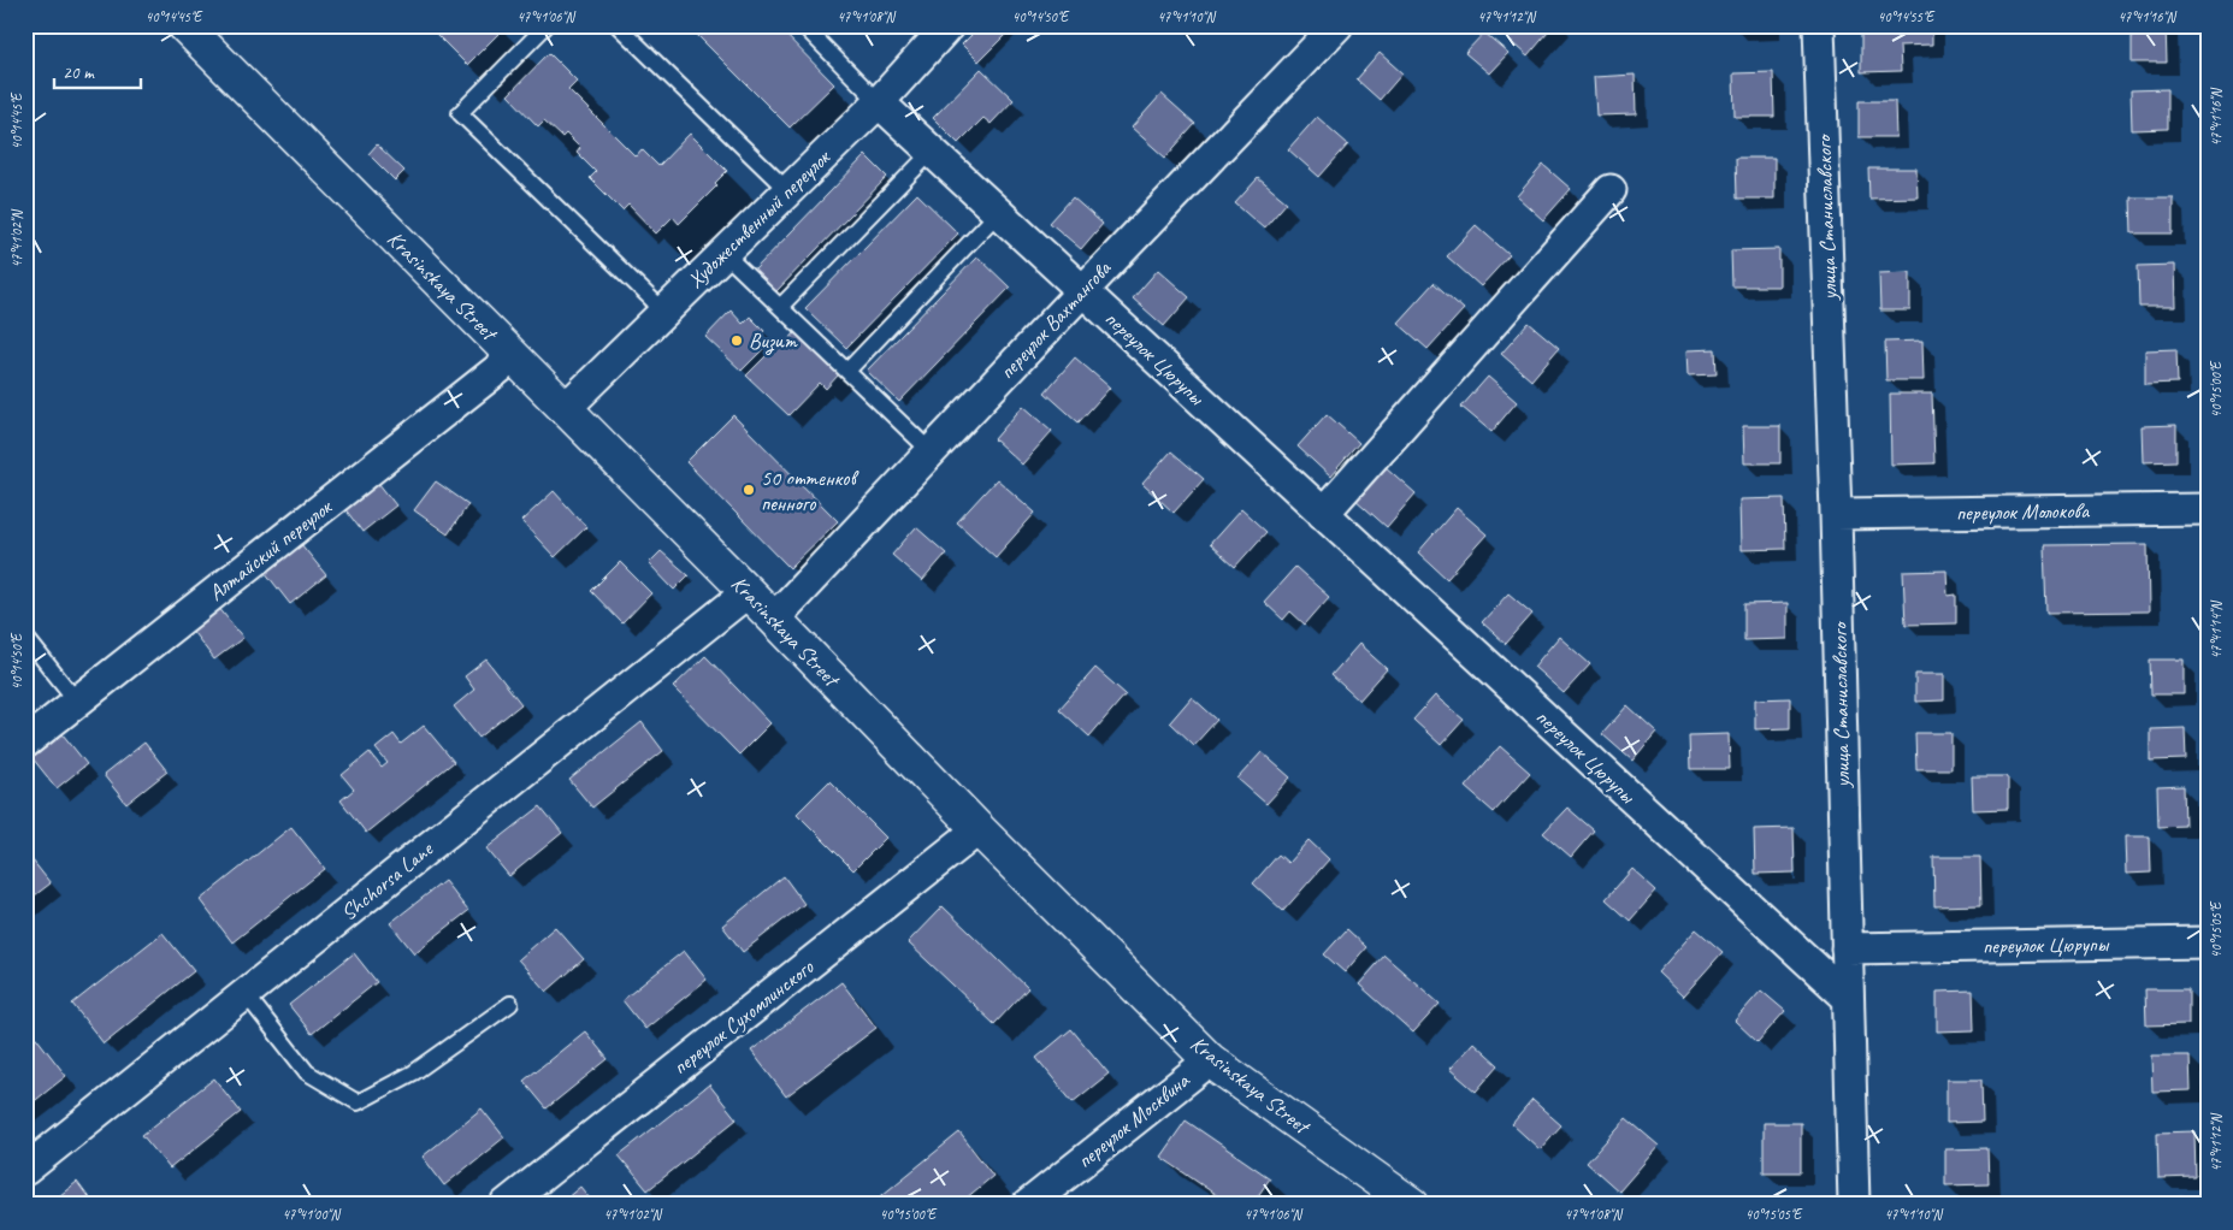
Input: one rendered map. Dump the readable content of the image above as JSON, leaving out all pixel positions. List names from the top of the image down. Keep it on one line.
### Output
{"streets":{"main road":["Krasinskaya Street"],"street":["улица Станиславского","Художественный переулок","переулок Вахтангова","переулок Цюрупы","переулок Молокова","Алтайский переулок","Shchorsa Lane","переулок Сухомлинского","переулок Москвина"]},"crossings":[["улица Станиславского","переулок Цюрупы"],["улица Станиславского","переулок Молокова"],["Художественный переулок","Krasinskaya Street"],["Художественный переулок","переулок Цюрупы"],["Krasinskaya Street","переулок Вахтангова"],["Krasinskaya Street","Алтайский переулок"],["Krasinskaya Street","Shchorsa Lane"],["Krasinskaya Street","переулок Сухомлинского"],["Krasinskaya Street","переулок Москвина"],["переулок Вахтангова","переулок Цюрупы"]],"places":["Визит","50 оттенков пенного"],"scale_bar":"20 m","coordinates":["40°14'45\"E","47°41'06\"N","47°41'08\"N","40°14'50\"E","47°41'10\"N","47°41'12\"N","40°14'55\"E","47°41'16\"N","47°41'02\"N","40°15'00\"E","47°41'14\"N","40°15'05\"E","47°41'00\"N"]}
